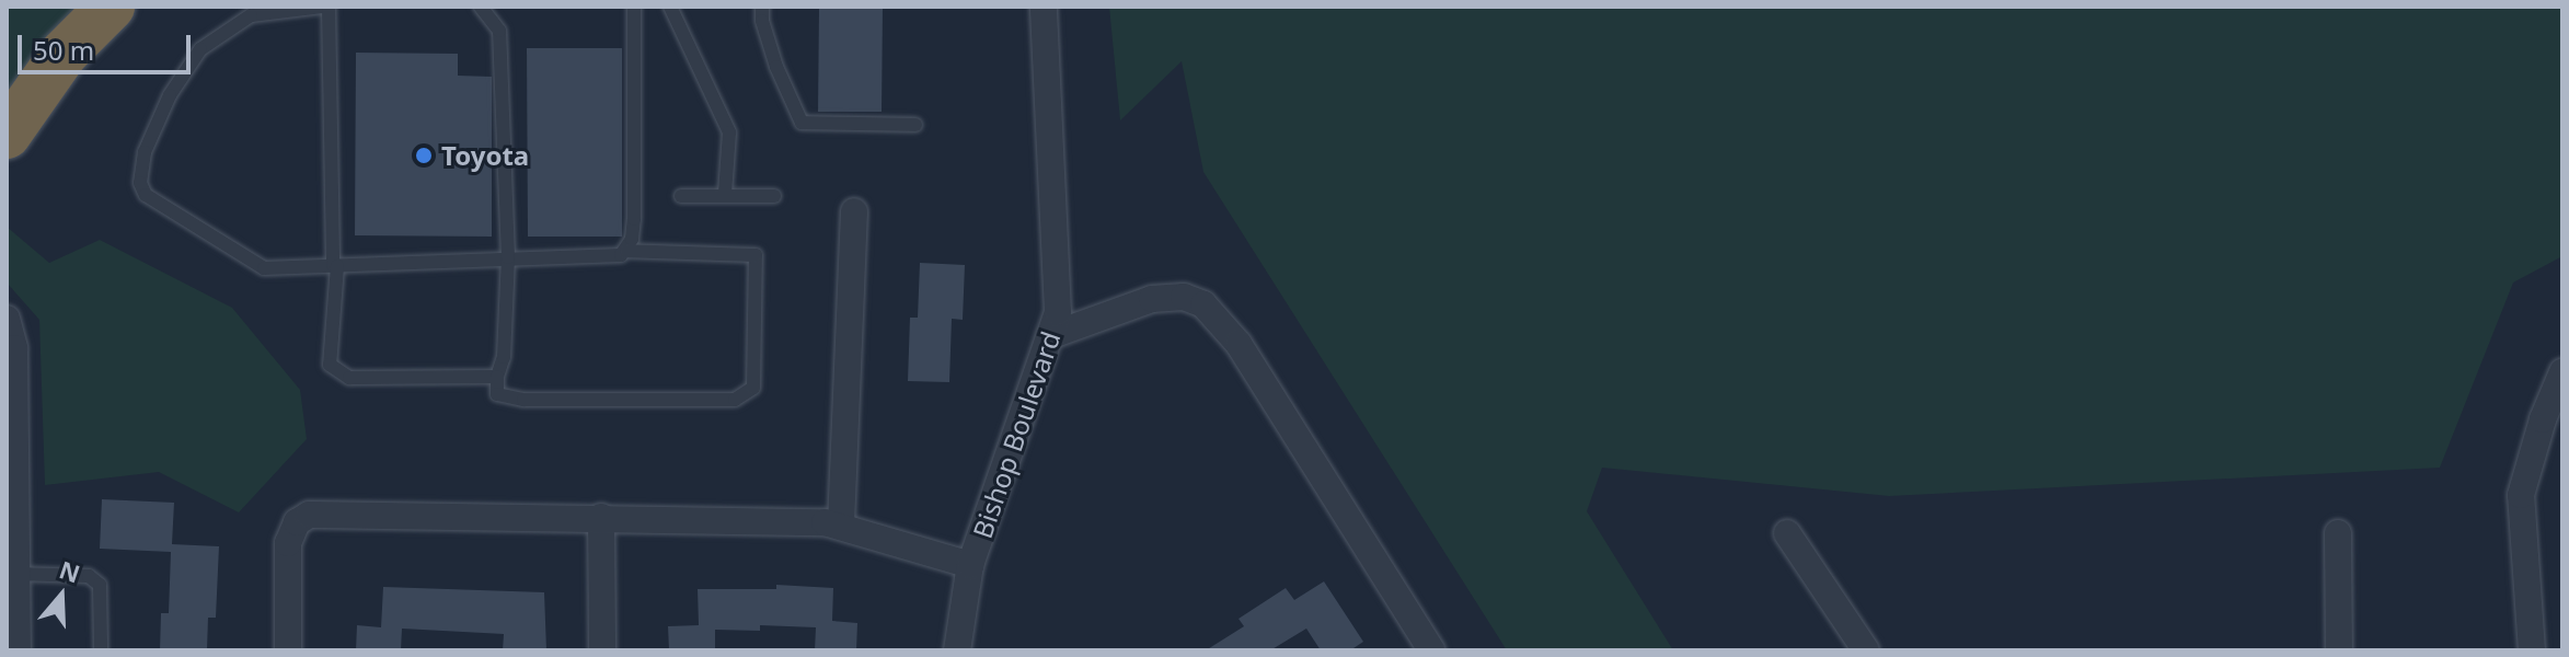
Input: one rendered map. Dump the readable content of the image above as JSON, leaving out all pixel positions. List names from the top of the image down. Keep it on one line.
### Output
{"streets":{"street":["Bishop Boulevard"]},"places":["Toyota"],"scale_bar":"50 m","north":"top"}
